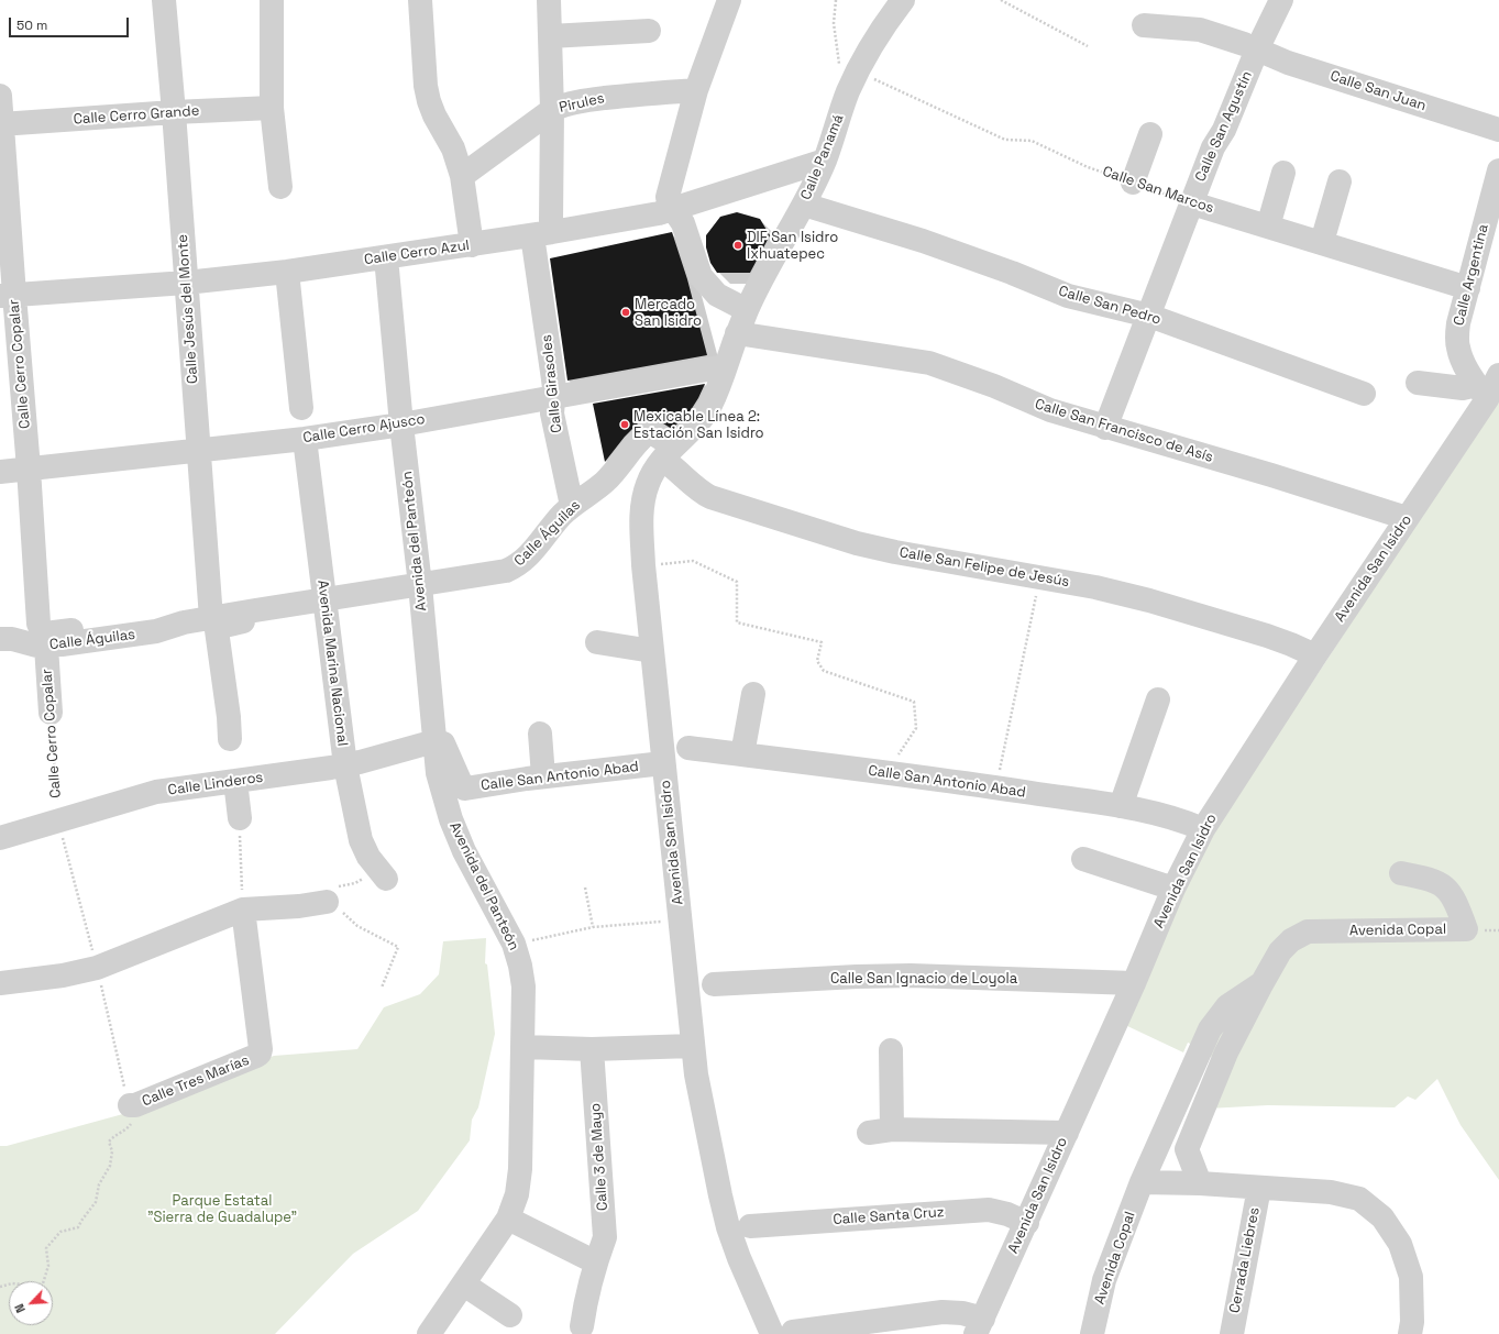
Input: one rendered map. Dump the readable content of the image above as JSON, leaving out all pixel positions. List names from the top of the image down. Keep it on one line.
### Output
{"streets":{"street":["Calle San Juan","Pirules","Calle Cerro Grande","Calle San Agustín","Calle Panamá","Calle San Marcos","Calle Cerro Azul","Calle Argentina","Calle San Pedro","Calle Jesús del Monte","Calle Cerro Copalar","Calle Girasoles","Calle Cerro Ajusco","Calle San Francisco de Asís","Calle Águilas","Avenida del Panteón","Calle San Felipe de Jesús","Avenida San Isidro","Avenida Marina Nacional","Calle San Antonio Abad","Calle Linderos","Avenida Copal","Calle San Ignacio de Loyola","Calle Tres Marías","Calle 3 de Mayo","Calle Santa Cruz","Cerrada Liebres"]},"crossings":[["Calle San Juan","Calle San Agustín"],["Pirules","Calle Girasoles"],["Calle Cerro Grande","Calle Jesús del Monte"],["Calle Cerro Grande","Calle Cerro Copalar"],["Calle San Agustín","Calle San Marcos"],["Calle San Agustín","Calle San Pedro"],["Calle San Agustín","Calle San Francisco de Asís"],["Calle Panamá","Calle San Marcos"],["Calle Panamá","Calle Cerro Azul"],["Calle Panamá","Calle San Pedro"],["Calle Panamá","Calle Cerro Ajusco"],["Calle Panamá","Calle San Francisco de Asís"],["Calle Panamá","Avenida San Isidro"],["Calle San Marcos","Calle Argentina"],["Calle Cerro Azul","Calle Jesús del Monte"],["Calle Cerro Azul","Calle Cerro Copalar"],["Calle Cerro Azul","Calle Girasoles"],["Calle Cerro Azul","Avenida del Panteón"],["Calle Argentina","Avenida San Isidro"],["Calle Jesús del Monte","Calle Cerro Ajusco"],["Calle Jesús del Monte","Calle Águilas"],["Calle Cerro Copalar","Calle Cerro Ajusco"],["Calle Cerro Copalar","Calle Águilas"],["Calle Cerro Copalar","Calle Linderos"],["Calle Girasoles","Calle Cerro Ajusco"],["Calle Girasoles","Calle Águilas"],["Calle Cerro Ajusco","Avenida del Panteón"],["Calle Cerro Ajusco","Avenida San Isidro"],["Calle Cerro Ajusco","Avenida Marina Nacional"],["Calle San Francisco de Asís","Avenida San Isidro"],["Calle Águilas","Avenida del Panteón"],["Calle Águilas","Calle San Felipe de Jesús"],["Calle Águilas","Avenida San Isidro"],["Calle Águilas","Avenida Marina Nacional"],["Avenida del Panteón","Calle San Antonio Abad"],["Avenida del Panteón","Calle Linderos"],["Calle San Felipe de Jesús","Avenida San Isidro"],["Avenida San Isidro","Calle San Antonio Abad"],["Avenida San Isidro","Calle San Ignacio de Loyola"],["Avenida San Isidro","Calle Santa Cruz"],["Avenida Marina Nacional","Calle Linderos"],["Calle San Antonio Abad","Calle Linderos"]],"parks":["Parque Estatal \"Sierra de Guadalupe\""],"places":["DIF San Isidro Ixhuatepec","Mercado San Isidro","Mexicable Línea 2: Estación San Isidro"],"scale_bar":"50 m","north":"bottom left"}
